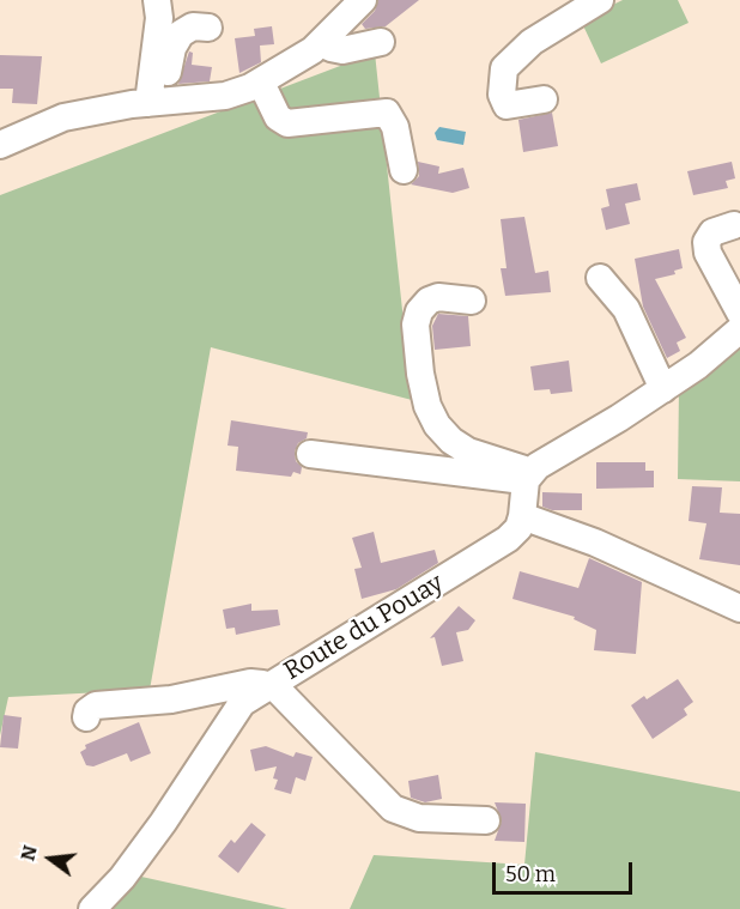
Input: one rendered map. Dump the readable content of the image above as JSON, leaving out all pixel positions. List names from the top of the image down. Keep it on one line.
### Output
{"streets":{"street":["Route du Pouay"]},"scale_bar":"50 m","north":"left"}
